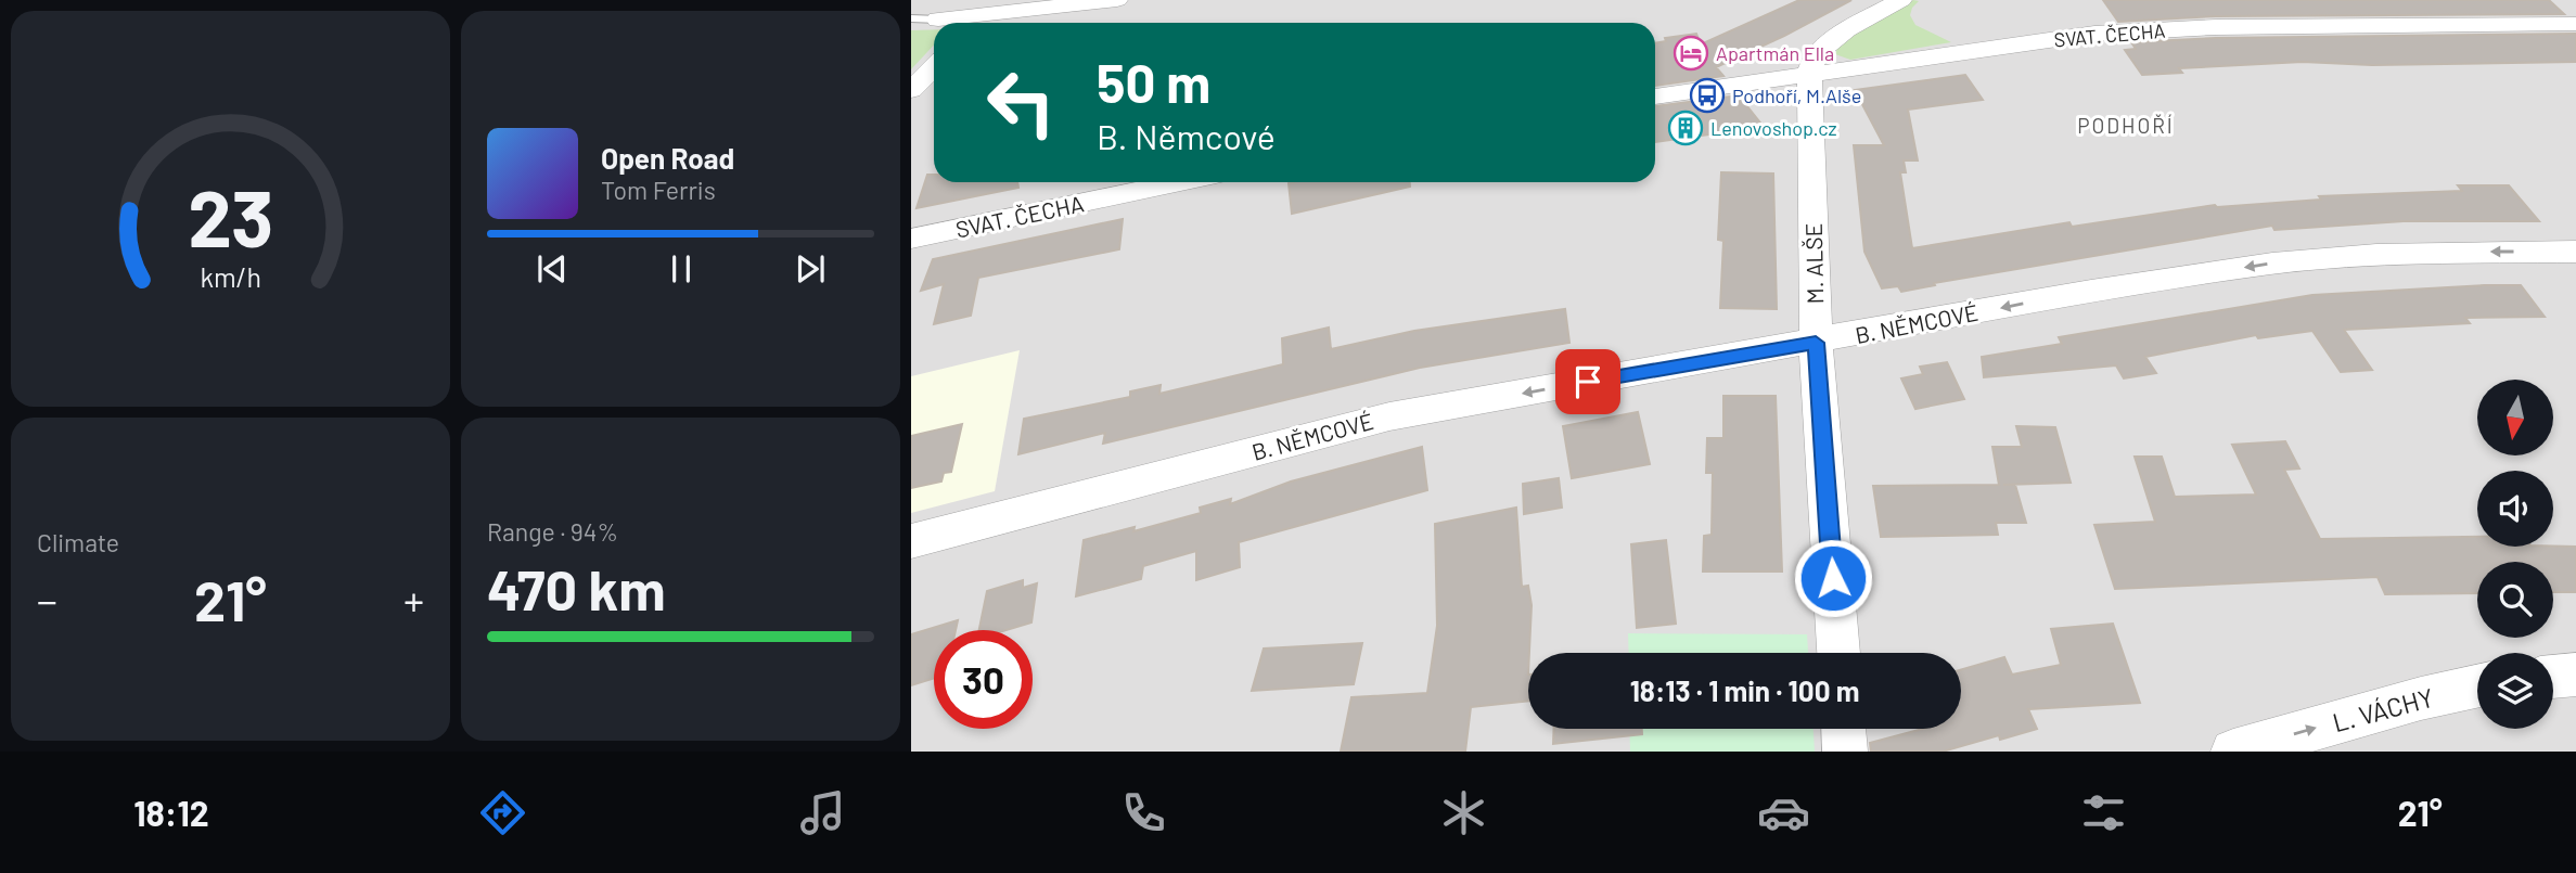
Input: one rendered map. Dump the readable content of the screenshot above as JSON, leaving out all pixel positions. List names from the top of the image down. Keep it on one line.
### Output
{"streets":{"street":["SVAT. ČECHA","M. ALŠE","B. NĚMCOVÉ","L. VÁCHY"]},"crossings":[["SVAT. ČECHA","M. ALŠE"],["M. ALŠE","B. NĚMCOVÉ"]],"one_way":["B. NĚMCOVÉ","L. VÁCHY"],"districts":["PODHOŘÍ"],"places":{"hotel":["Apartmán Ella"],"bus stop":["Podhoří, M.Alše"],"building":["Lenovoshop.cz"]},"north":"bottom","page":{"turn":["50 m","B. Němcové"],"song":["Open Road","Tom Ferris"],"tile":["Climate",["Range · 94%","470 km"]],"heat":["−","21°","+"],"limit":"30","trip":"18:13 · 1 min · 100 m","tabs":["18:12","21°"],"gauge":["23","km/h"]}}
